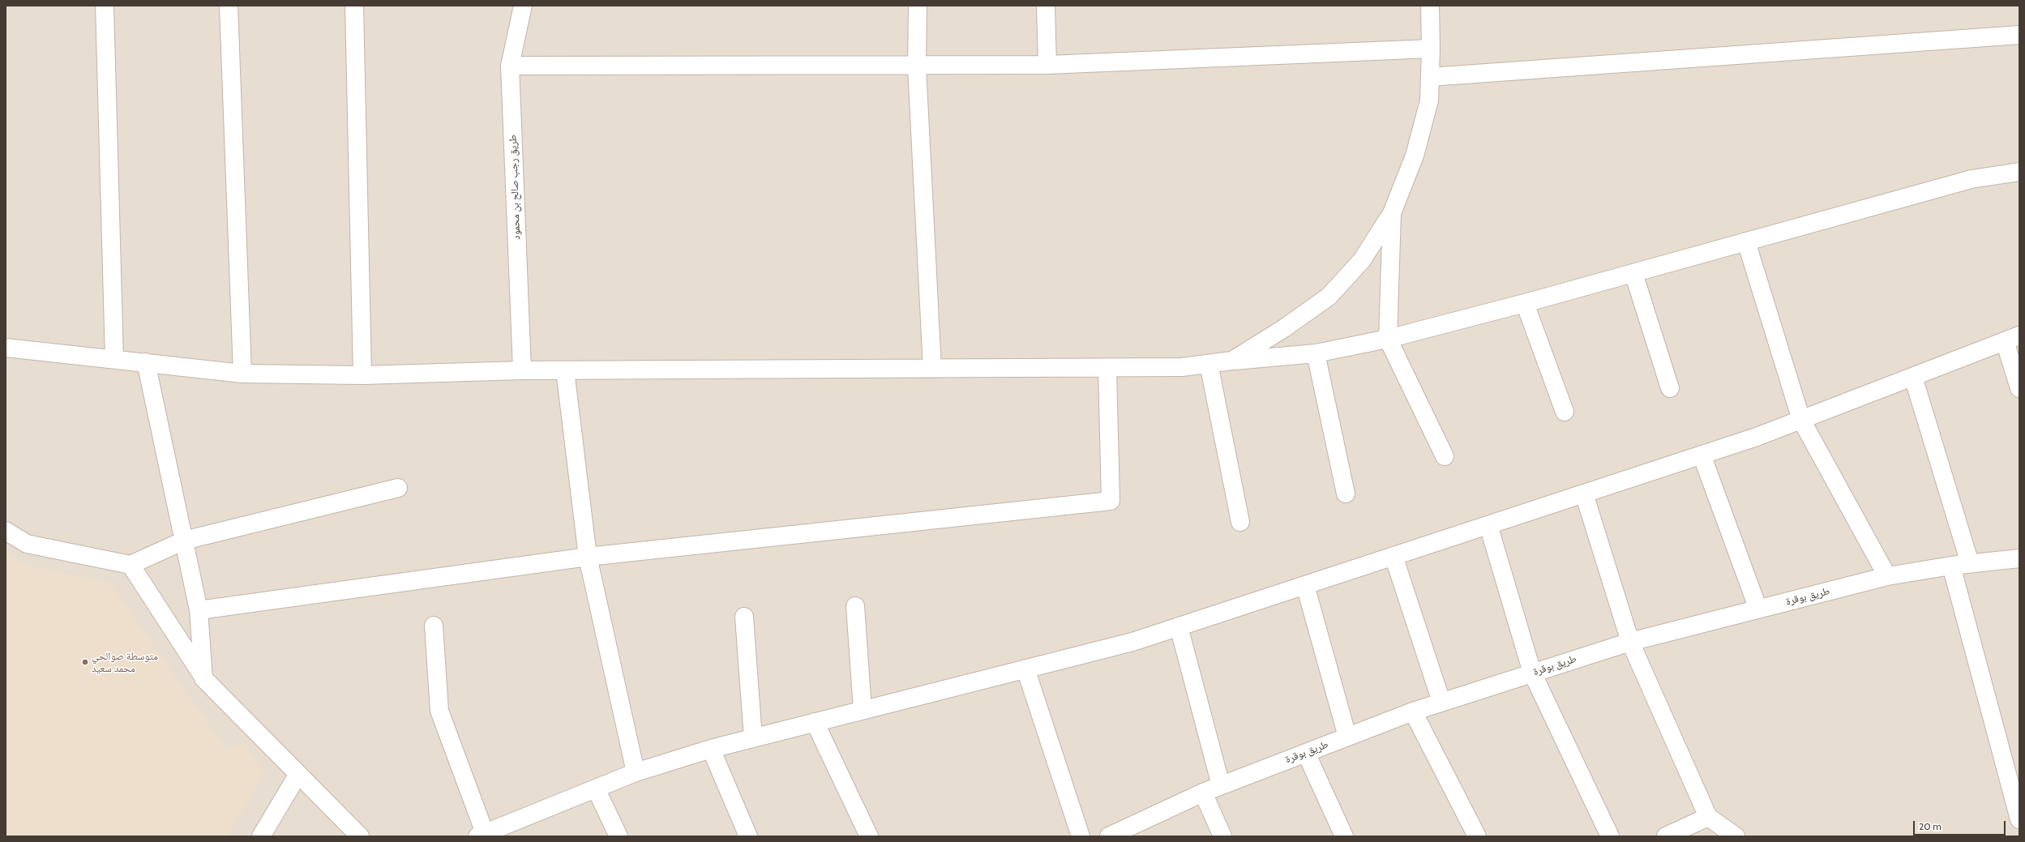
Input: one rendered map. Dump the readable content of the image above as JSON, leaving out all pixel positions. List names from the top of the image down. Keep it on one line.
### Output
{"streets":{"street":["طريق رجب صالح بن محمود","طريق بوقرة"]},"places":["متوسطة صوالحي محمد سعيد"],"scale_bar":"20 m"}
